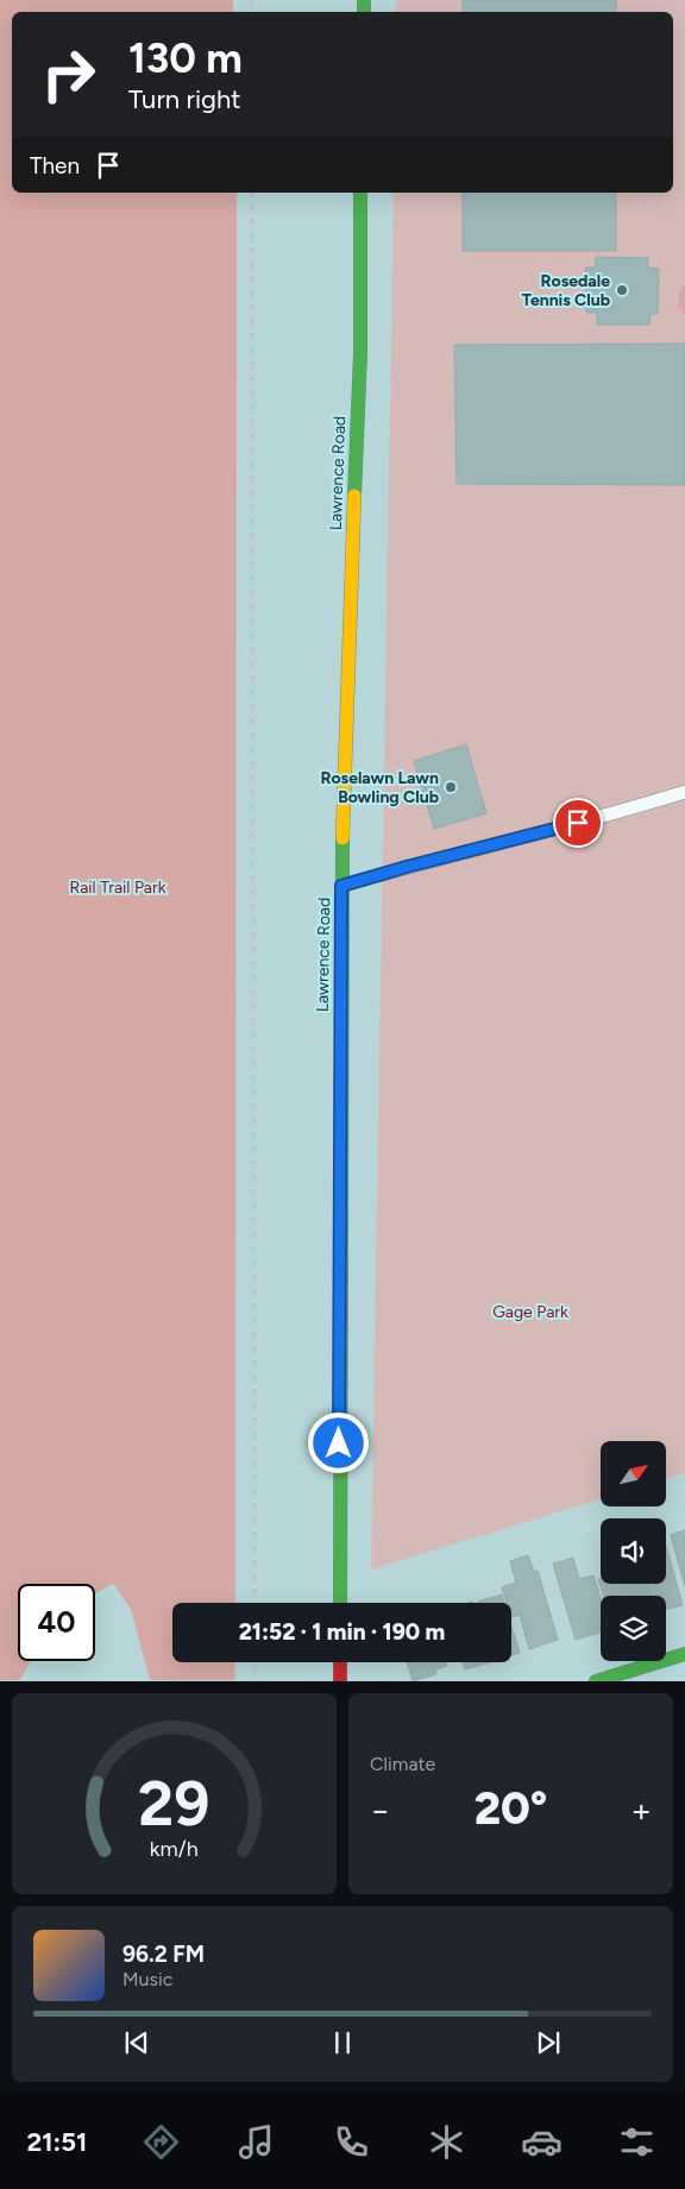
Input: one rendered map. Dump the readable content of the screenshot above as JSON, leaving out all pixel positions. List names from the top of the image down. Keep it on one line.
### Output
{"streets":{"street":["Lawrence Road"]},"parks":["Rail Trail Park","Gage Park"],"places":["Rosedale Tennis Club","Roselawn Lawn Bowling Club"],"north":"top right","page":{"turn":["130 m","Turn right"],"then":"Then","limit":"40","trip":"21:52 · 1 min · 190 m","tile":"Climate","heat":["−","20°","+"],"song":["96.2 FM","Music"],"tabs":"21:51","gauge":["29","km/h"]}}
